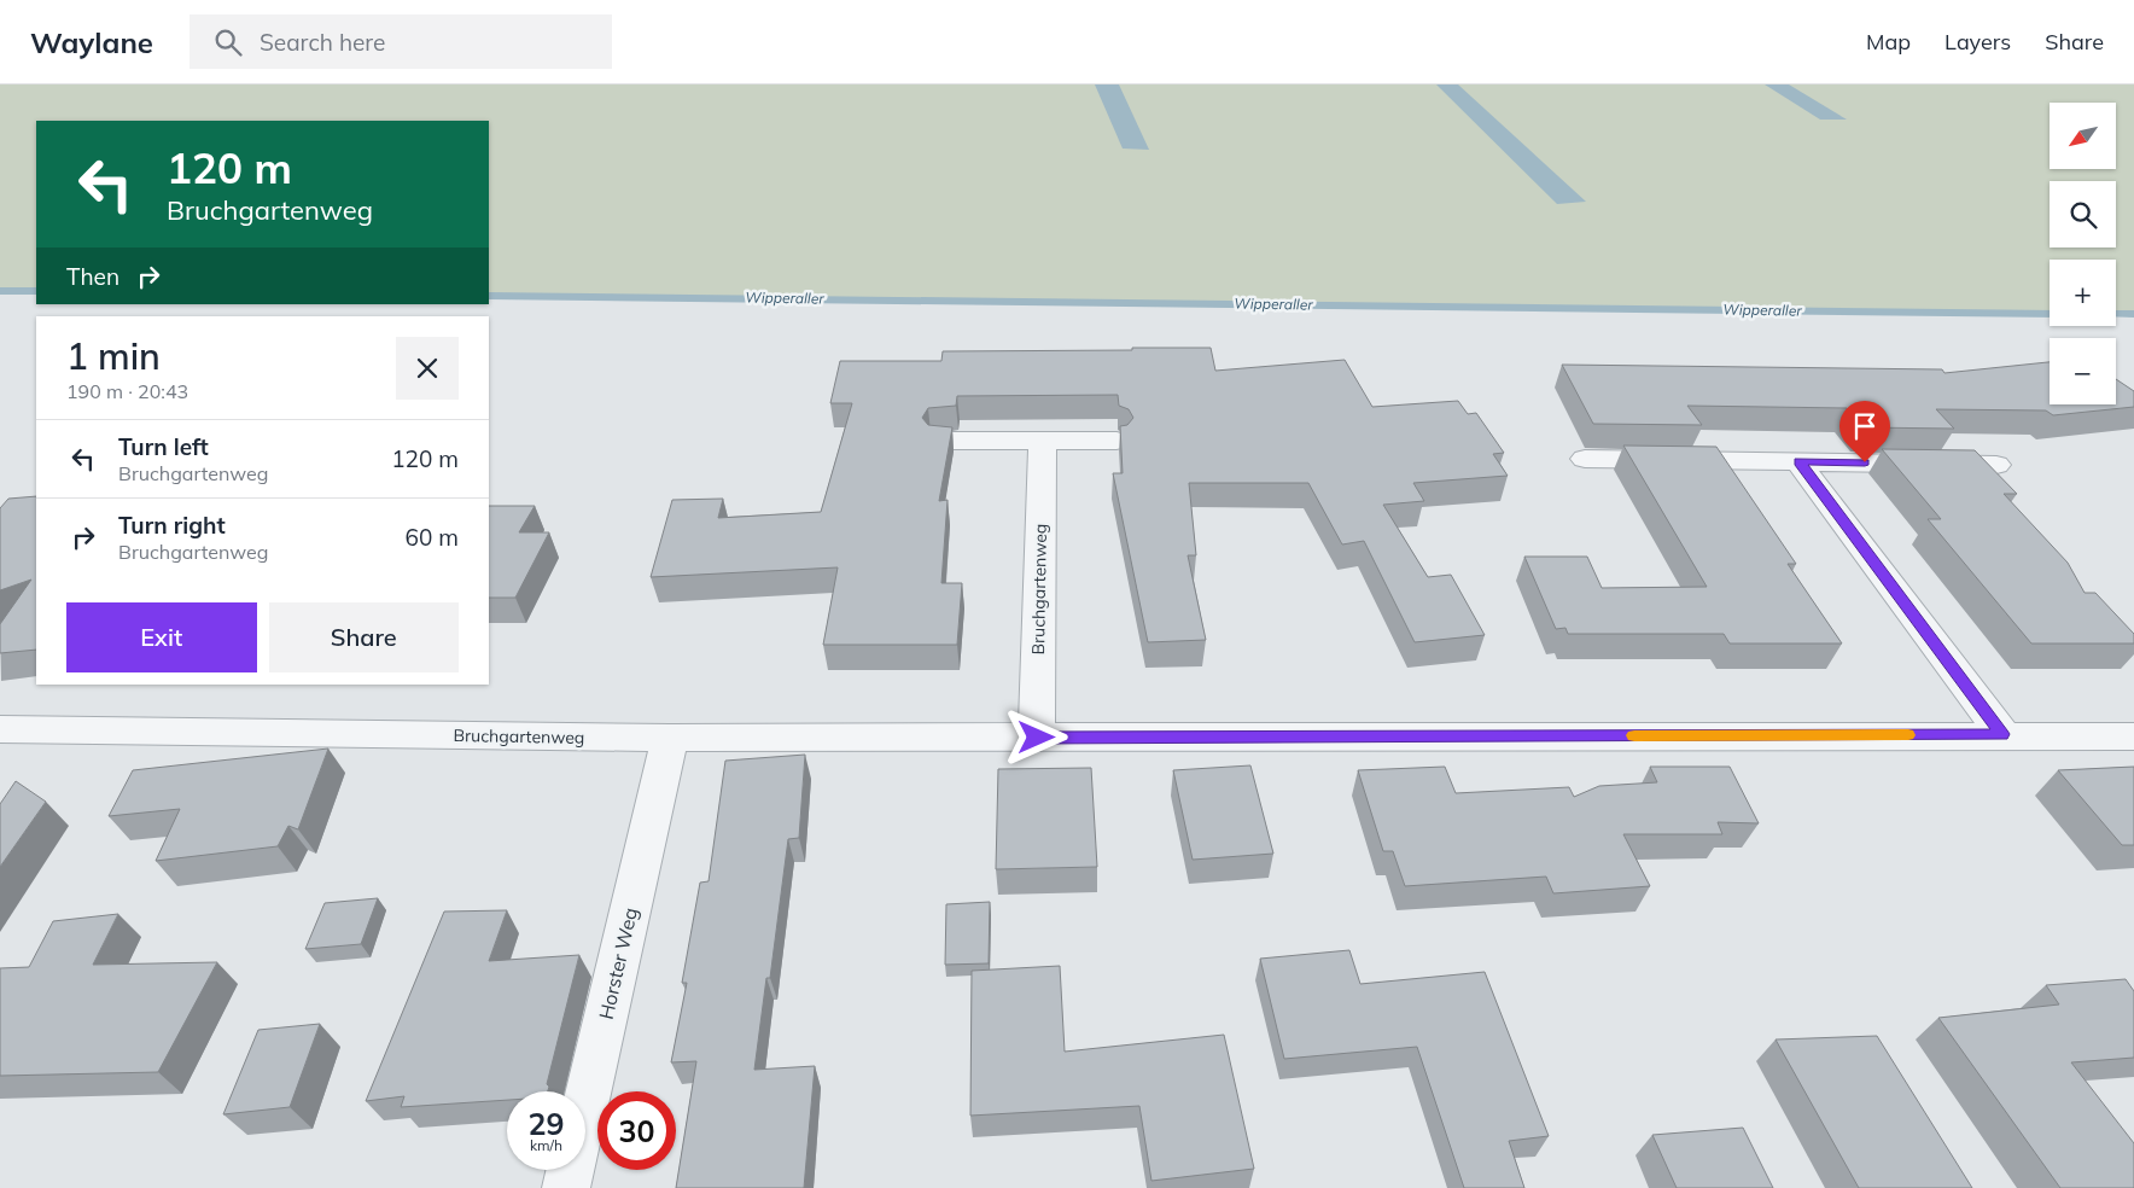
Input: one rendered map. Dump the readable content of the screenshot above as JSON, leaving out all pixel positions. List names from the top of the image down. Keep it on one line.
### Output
{"streets":{"street":["Bruchgartenweg","Horster Weg"]},"crossings":[["Bruchgartenweg","Horster Weg"]],"water":["Wipperaller"],"north":"bottom left","page":{"header":"Waylane","search":"Search here","nav":["Map","Layers","Share"],"map_buttons":["+","−"],"turn":["120 m","Bruchgartenweg"],"then":"Then","heading":["1 min","190 m · 20:43"],"list":[{"name":"Turn left","note":"Bruchgartenweg","value":"120 m"},{"name":"Turn right","note":"Bruchgartenweg","value":"60 m"}],"buttons":["Exit","Share"],"speed":"29 km/h","limit":"30"}}
